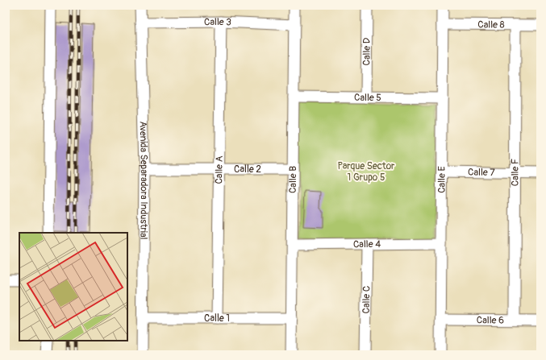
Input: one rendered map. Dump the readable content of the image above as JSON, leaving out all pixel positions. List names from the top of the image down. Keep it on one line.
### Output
{"streets":{"street":["Calle 3","Calle 8","Calle D","Calle 5","Calle 2","Calle A","Calle 7","Calle F","Avenida Separadora Industrial","Calle E","Calle B","Calle 4","Calle C","Calle 1","Calle 6"]},"crossings":[["Calle 3","Calle A"],["Calle 3","Avenida Separadora Industrial"],["Calle 3","Calle B"],["Calle 8","Calle F"],["Calle 8","Calle E"],["Calle D","Calle 5"],["Calle 5","Calle E"],["Calle 5","Calle B"],["Calle 2","Calle A"],["Calle 2","Avenida Separadora Industrial"],["Calle 2","Calle B"],["Calle A","Calle 1"],["Calle 7","Calle F"],["Calle 7","Calle E"],["Calle F","Calle 6"],["Avenida Separadora Industrial","Calle 1"],["Calle E","Calle 4"],["Calle E","Calle 6"],["Calle B","Calle 4"],["Calle B","Calle 1"],["Calle 4","Calle C"]],"parks":["Parque Sector 1 Grupo 5"]}
